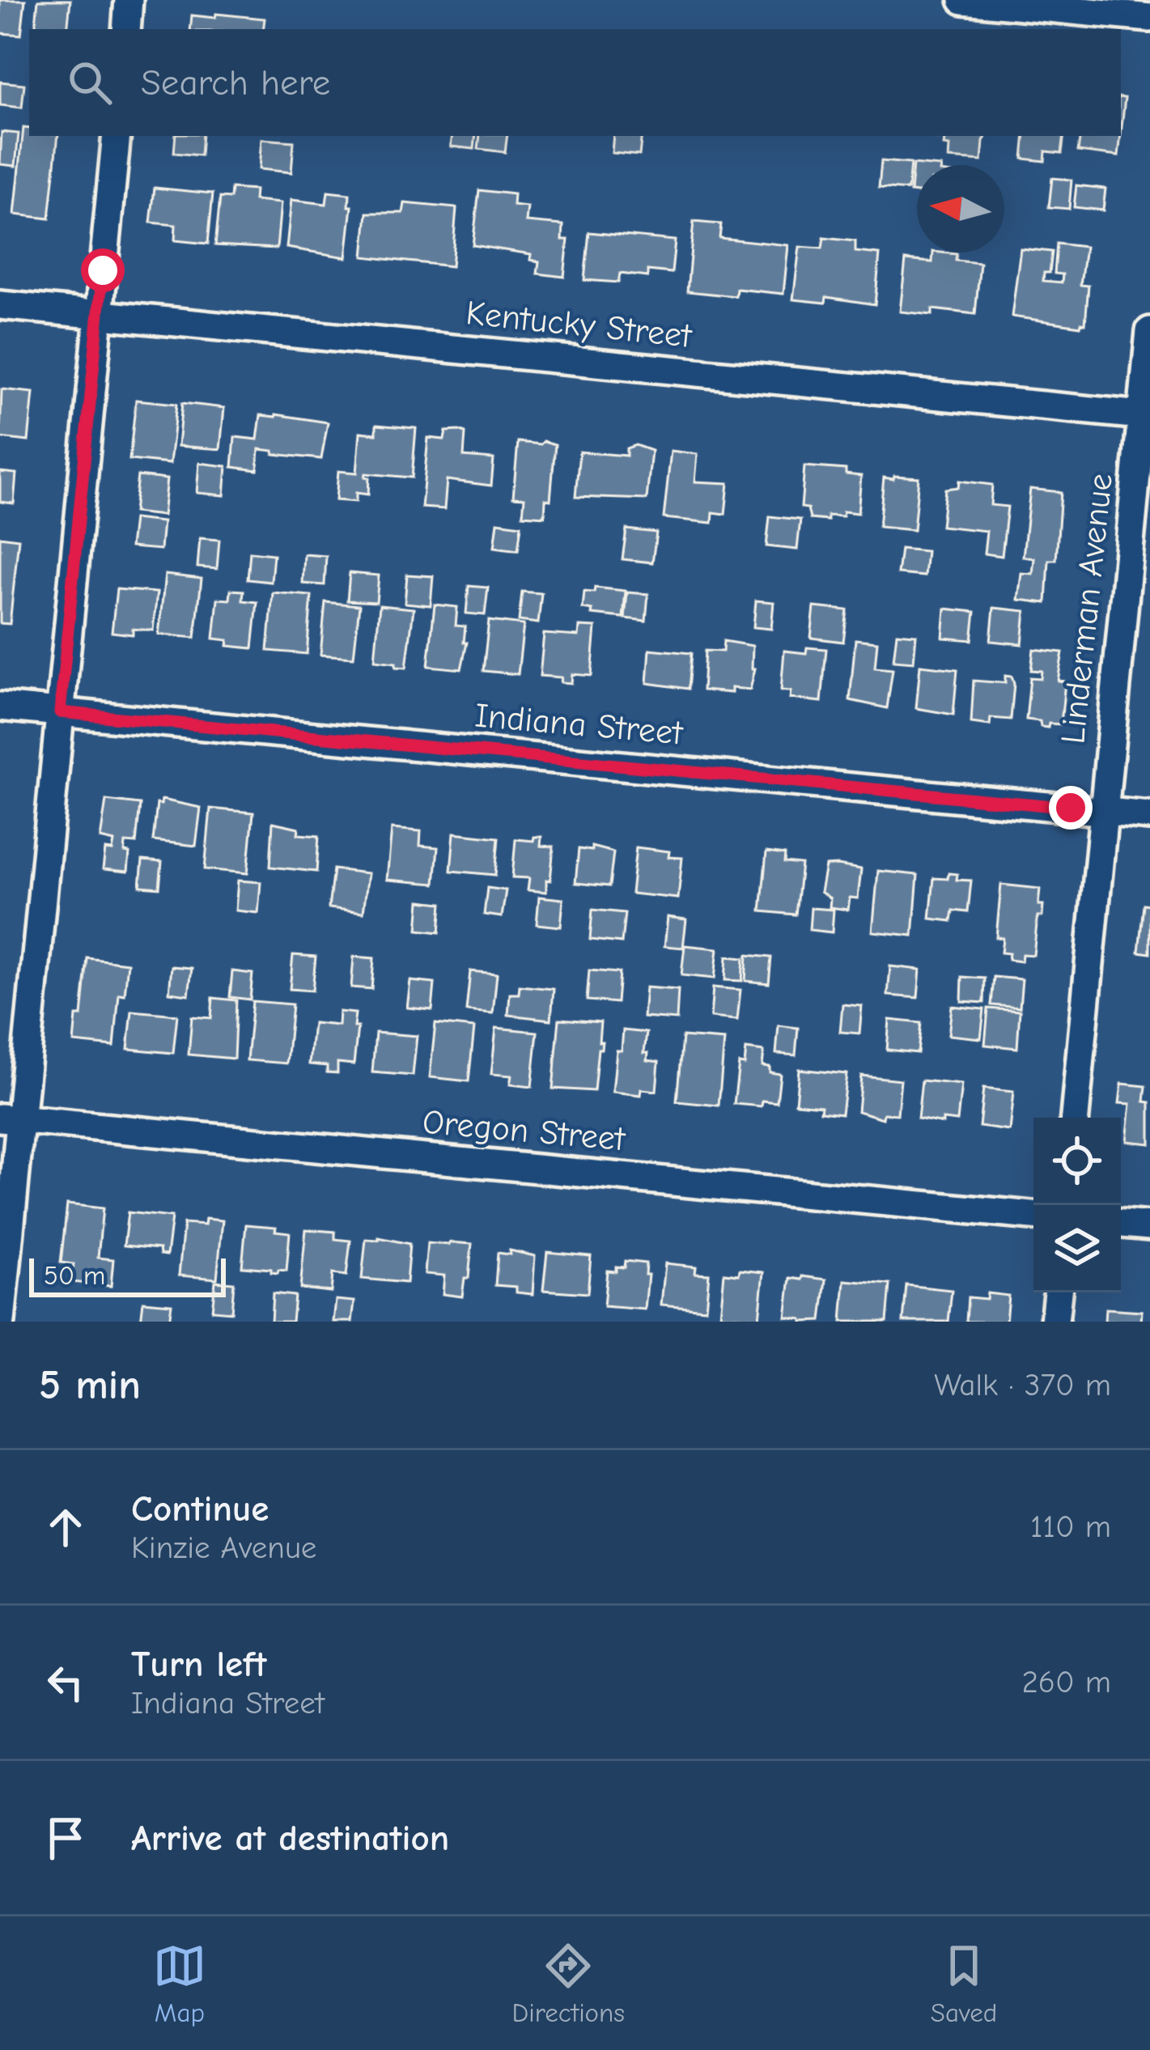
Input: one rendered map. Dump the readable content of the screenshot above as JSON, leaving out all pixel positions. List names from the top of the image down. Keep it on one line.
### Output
{"streets":{"street":["Kentucky Street","Linderman Avenue","Indiana Street","Oregon Street"]},"crossings":[["Kentucky Street","Linderman Avenue"],["Linderman Avenue","Indiana Street"]],"scale_bar":"50 m","north":"left","page":{"search":"Search here","scale":"50 m","heading":["5 min","Walk · 370 m"],"list":[["Continue","Kinzie Avenue","110 m"],["Turn left","Indiana Street","260 m"],"Arrive at destination"],"nav":["Map","Directions","Saved"]}}
